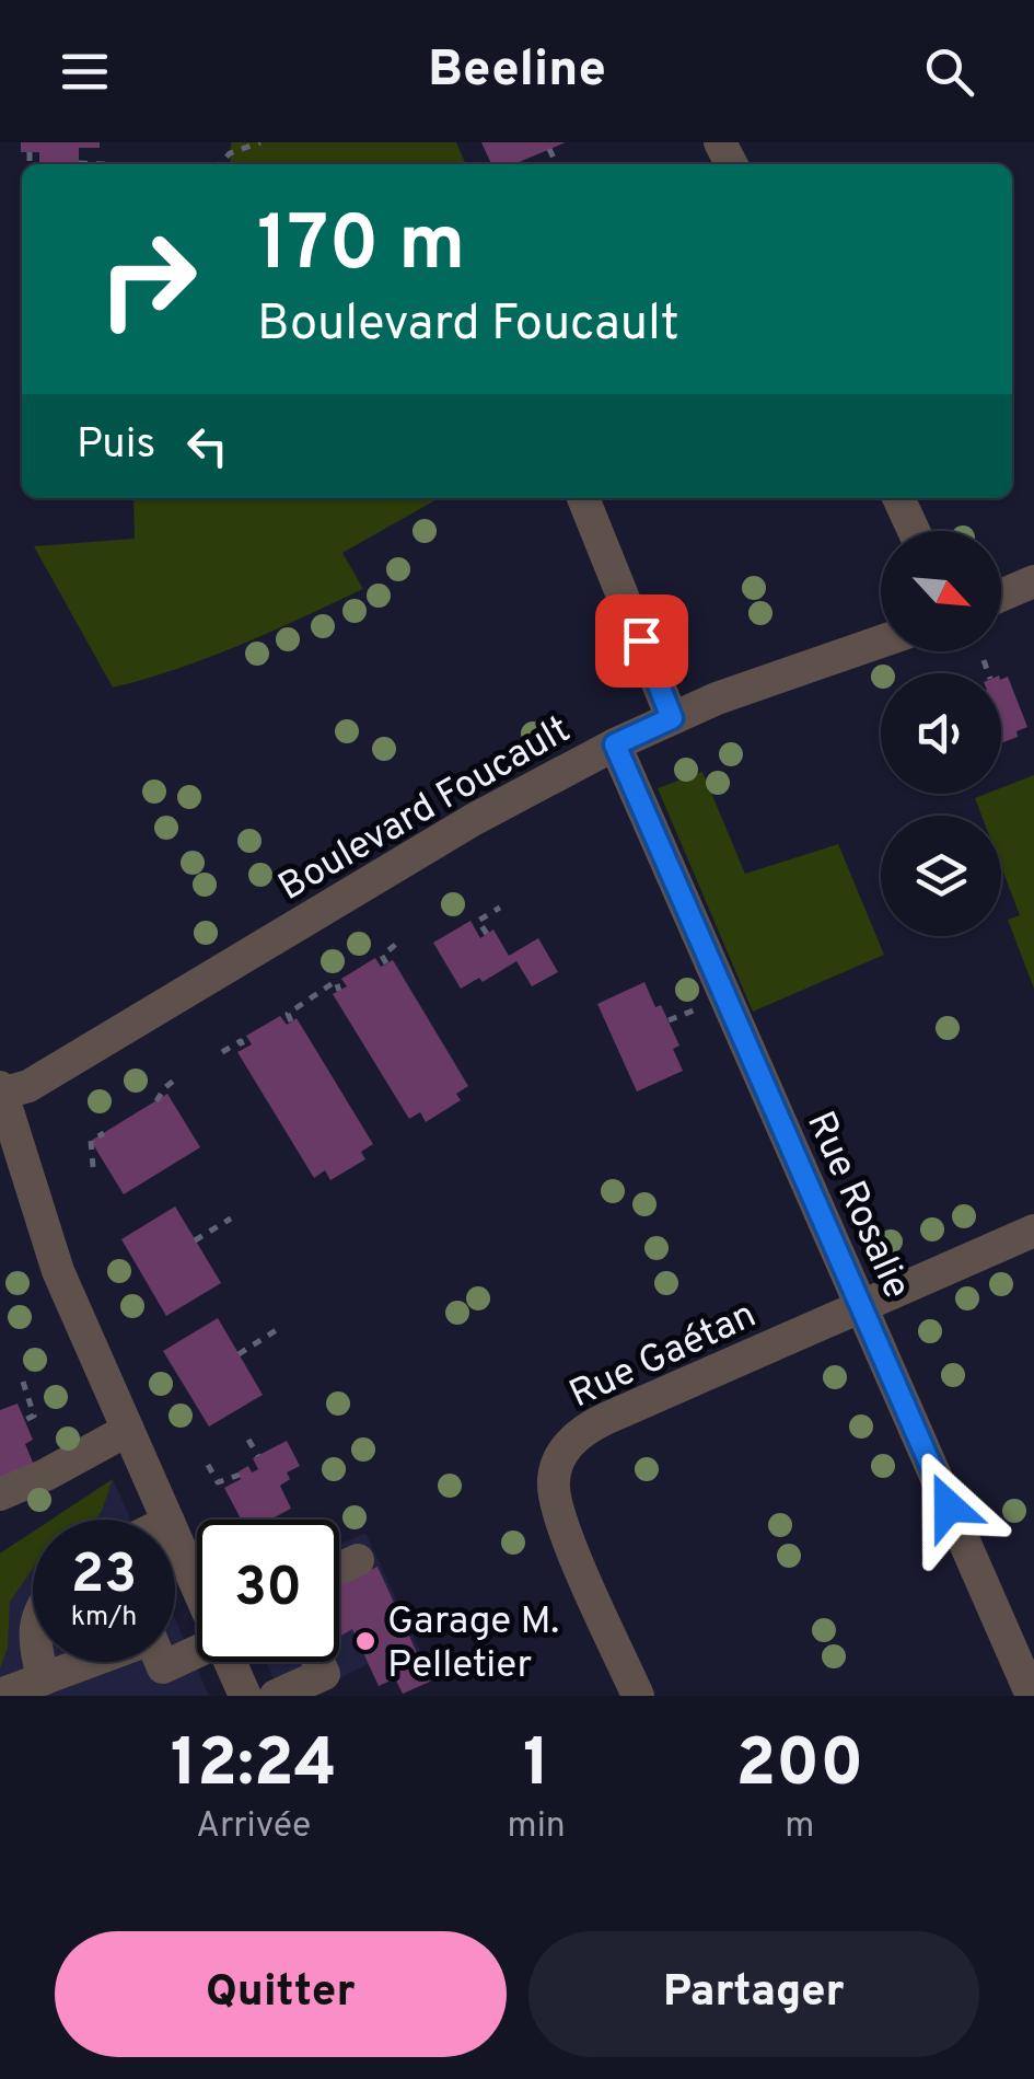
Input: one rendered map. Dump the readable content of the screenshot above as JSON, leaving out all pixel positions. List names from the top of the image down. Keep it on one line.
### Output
{"streets":{"street":["Boulevard Foucault","Rue Rosalie","Rue Gaétan"]},"crossings":[["Boulevard Foucault","Rue Rosalie"],["Rue Rosalie","Rue Gaétan"]],"places":["Garage M. Pelletier"],"north":"bottom right","page":{"header":"Beeline","turn":["170 m","Boulevard Foucault"],"then":"Puis","speed":"23 km/h","limit":"30","eta":["12:24","Arrivée","1","min","200","m"],"buttons":["Quitter","Partager"]}}
